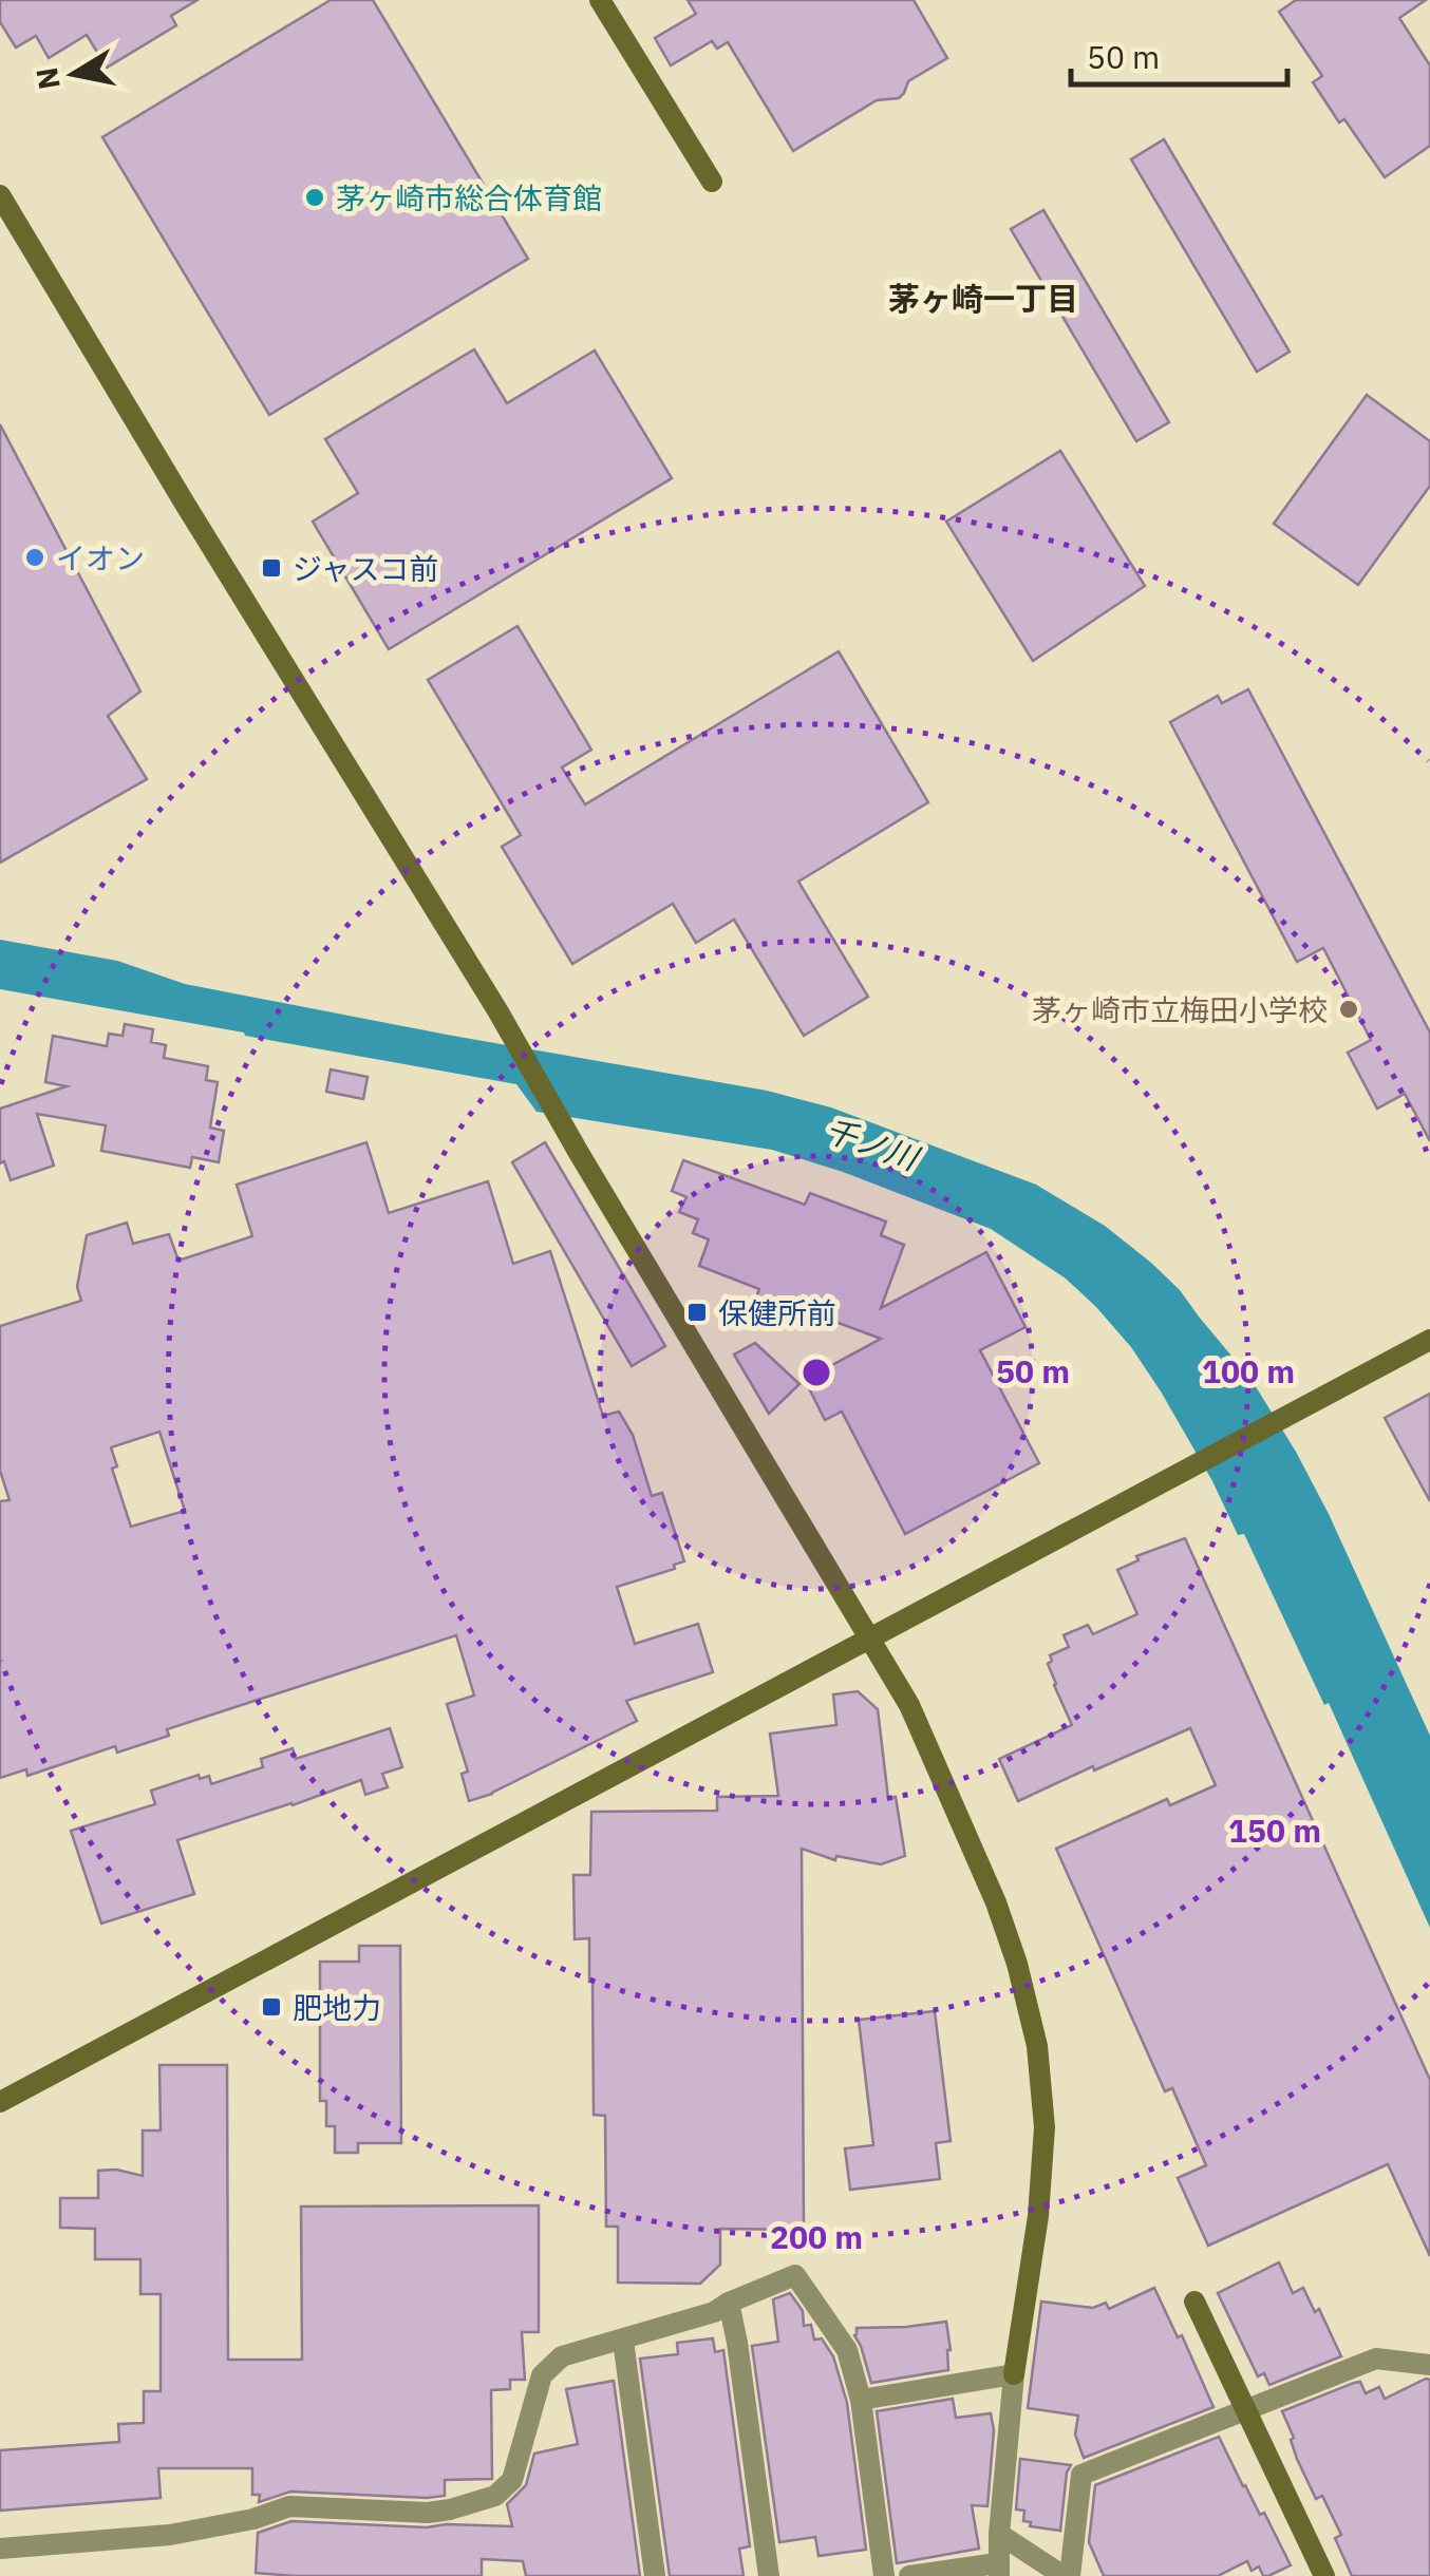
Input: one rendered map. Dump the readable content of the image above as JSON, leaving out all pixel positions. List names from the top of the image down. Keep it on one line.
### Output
{"districts":["茅ヶ崎一丁目"],"water":["千ノ川"],"places":{"other":["茅ヶ崎市総合体育館","イオン","茅ヶ崎市立梅田小学校"],"transit":["ジャスコ前","保健所前","肥地力"]},"scale_bar":"50 m","north":"left","rings":["50 m","100 m","150 m","200 m"]}
